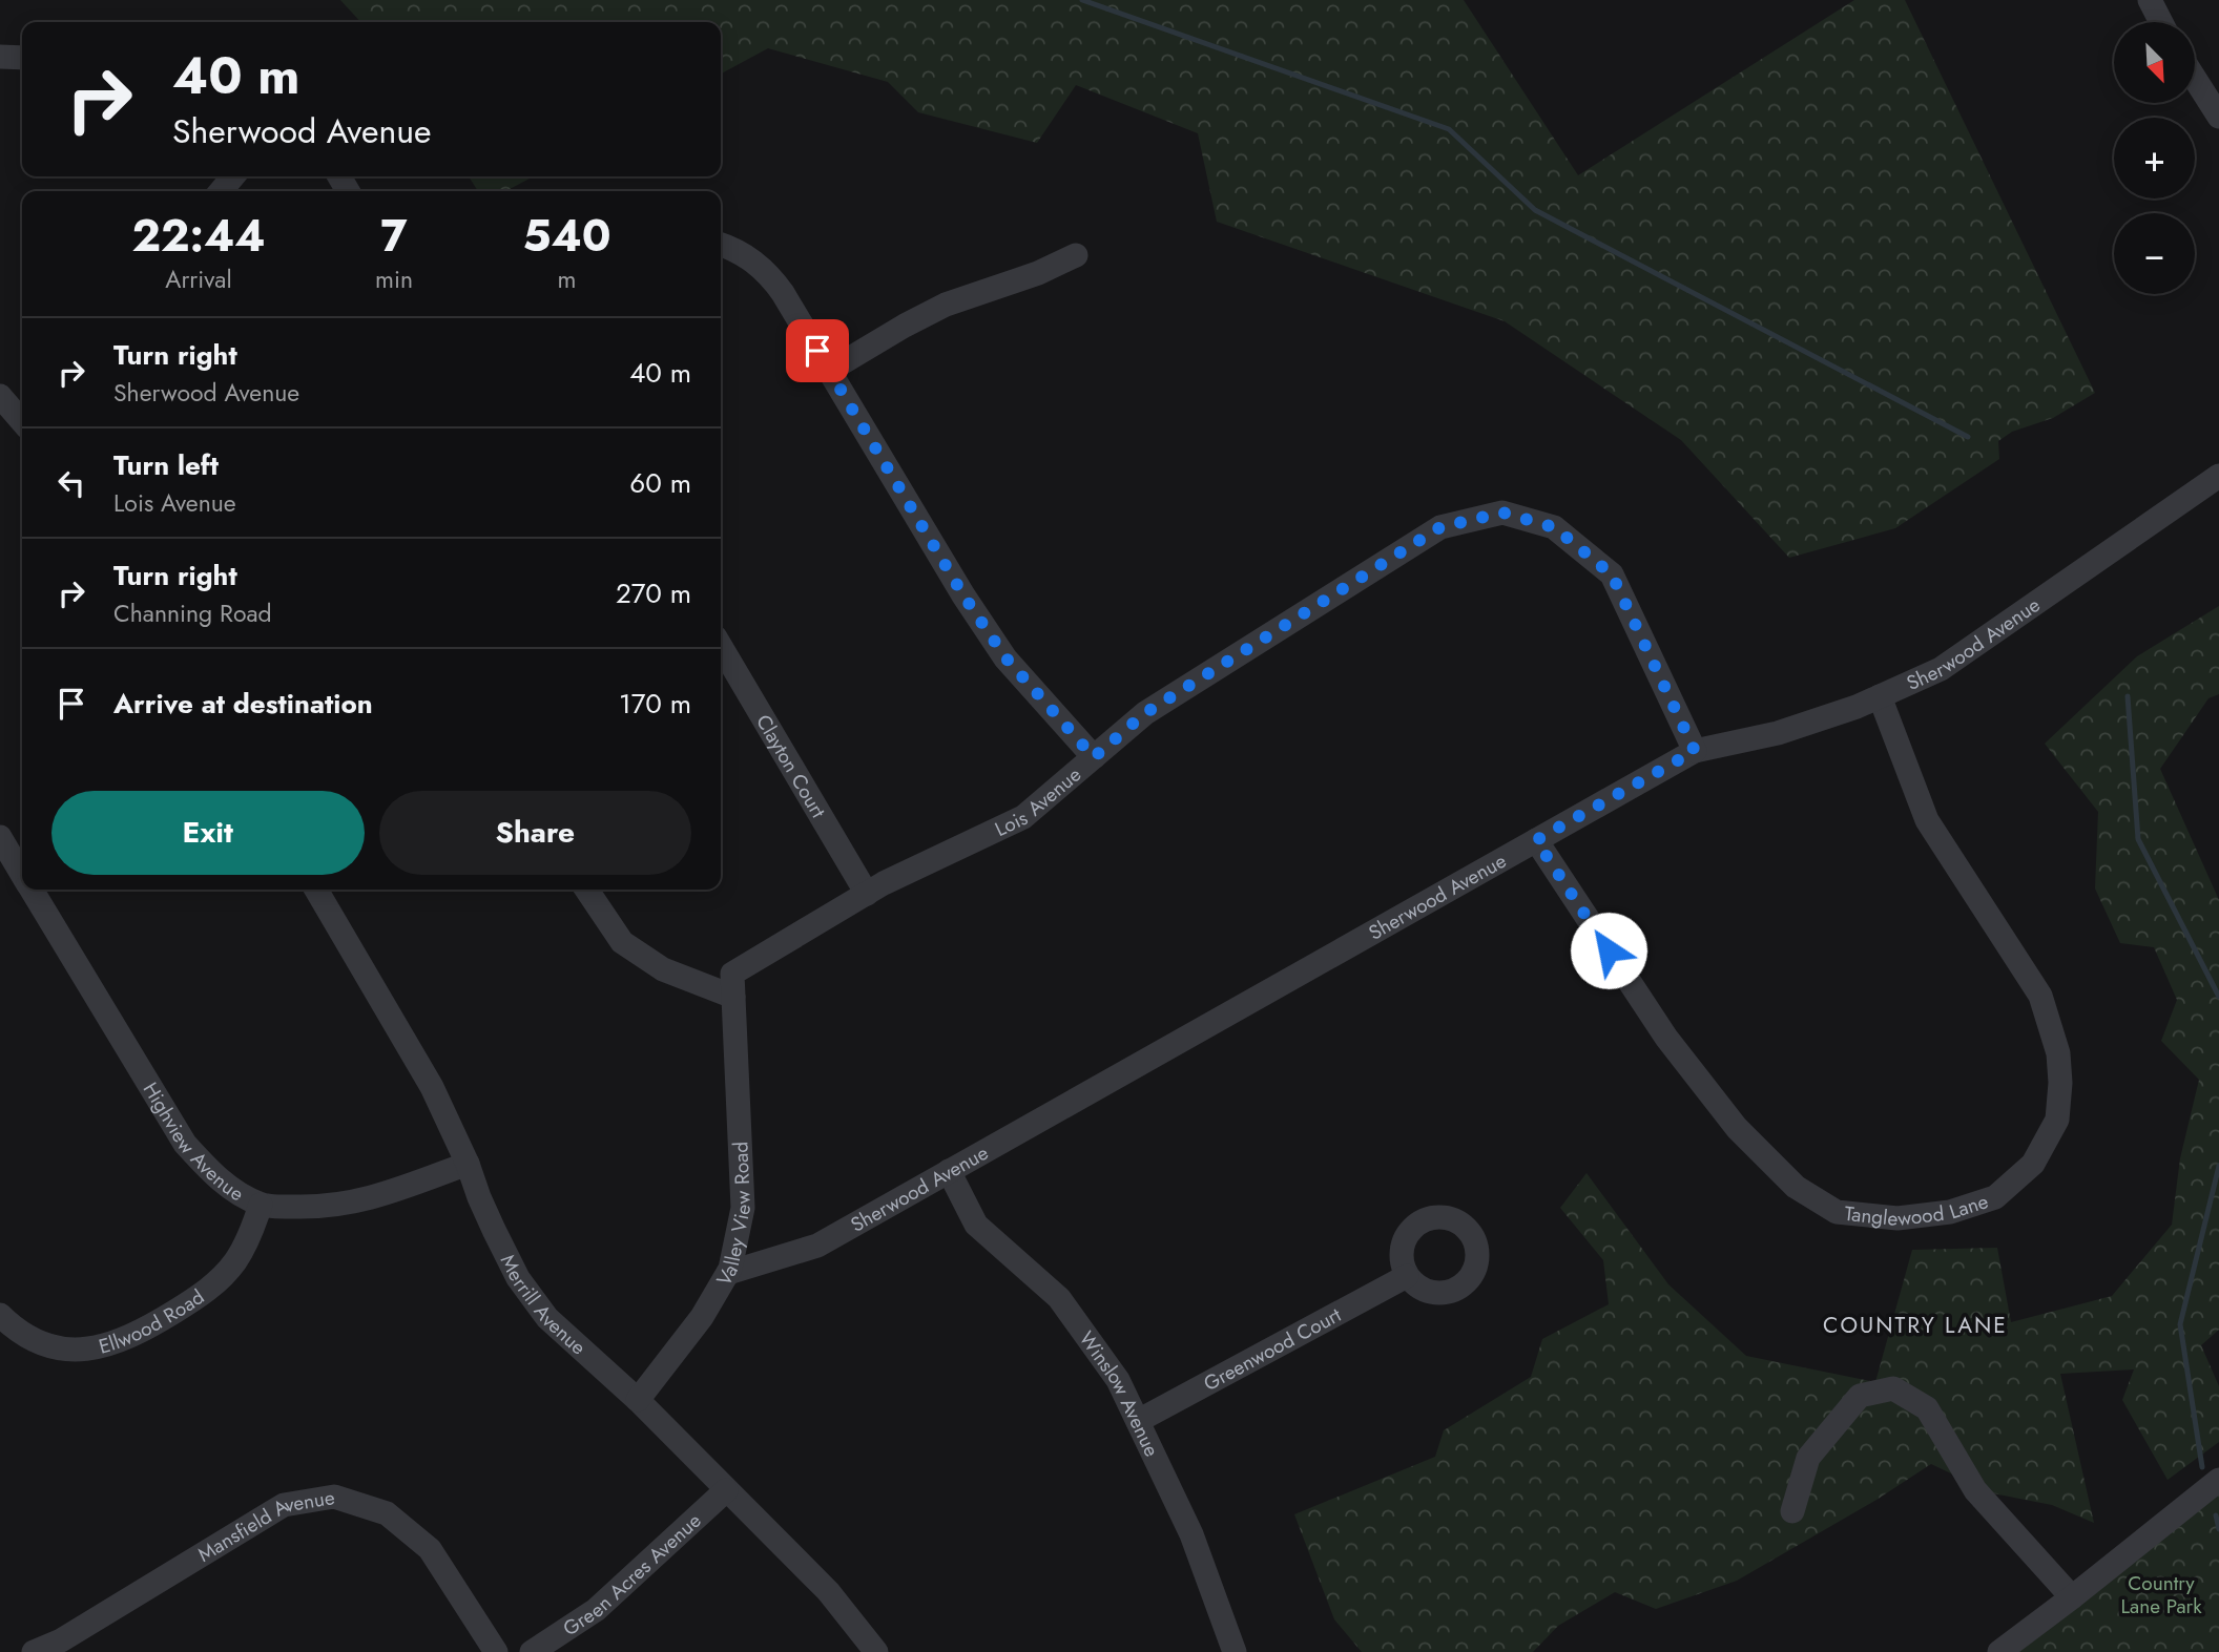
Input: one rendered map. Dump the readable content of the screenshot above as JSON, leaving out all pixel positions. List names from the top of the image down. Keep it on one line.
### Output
{"streets":{"street":["Sherwood Avenue","Clayton Court","Lois Avenue","Highview Avenue","Tanglewood Lane","Valley View Road","Merrill Avenue","Ellwood Road","Greenwood Court","Winslow Avenue","Mansfield Avenue","Green Acres Avenue"]},"crossings":[["Sherwood Avenue","Lois Avenue"],["Sherwood Avenue","Tanglewood Lane"],["Sherwood Avenue","Valley View Road"],["Sherwood Avenue","Winslow Avenue"],["Clayton Court","Lois Avenue"],["Lois Avenue","Valley View Road"],["Highview Avenue","Merrill Avenue"],["Highview Avenue","Ellwood Road"],["Valley View Road","Merrill Avenue"],["Merrill Avenue","Green Acres Avenue"],["Greenwood Court","Winslow Avenue"]],"districts":["COUNTRY LANE"],"parks":["Country Lane Park"],"north":"bottom right","page":{"map_buttons":["+","−"],"turn":["40 m","Sherwood Avenue"],"eta":["22:44","Arrival","7","min","540","m"],"list":[{"name":"Turn right","note":"Sherwood Avenue","value":"40 m"},{"name":"Turn left","note":"Lois Avenue","value":"60 m"},{"name":"Turn right","note":"Channing Road","value":"270 m"},{"name":"Arrive at destination","value":"170 m"}],"buttons":["Exit","Share"]}}
